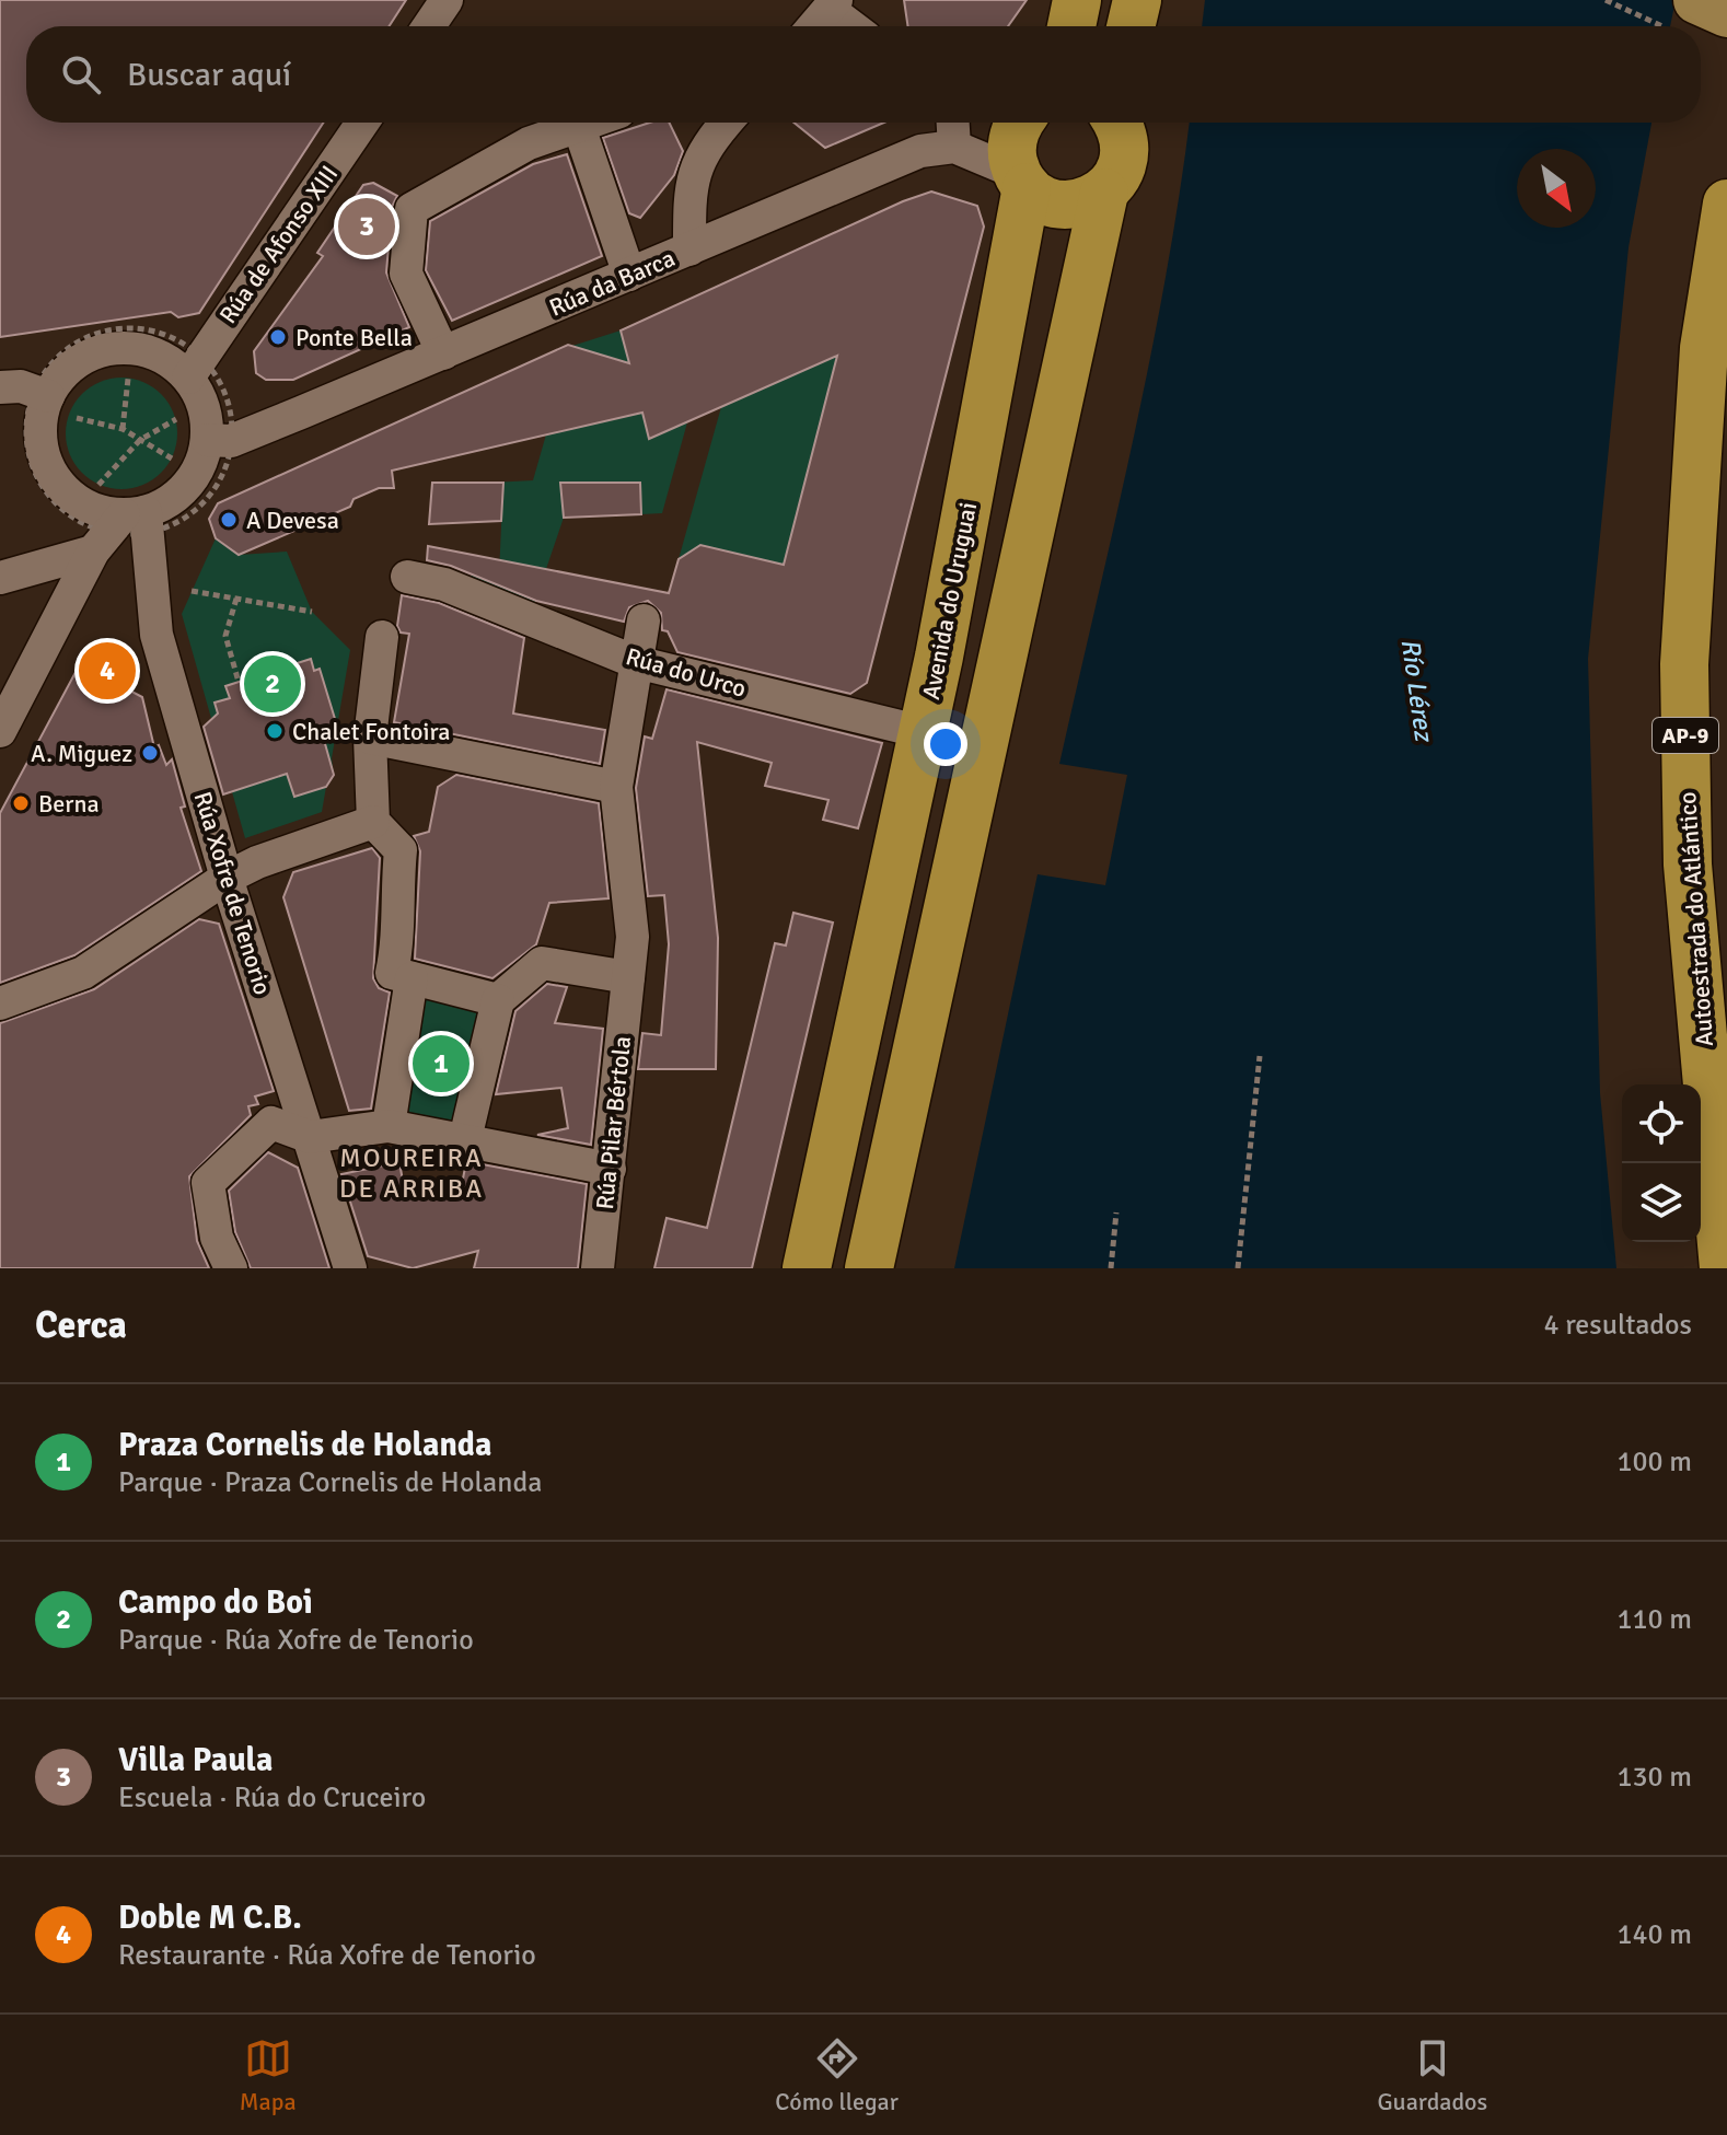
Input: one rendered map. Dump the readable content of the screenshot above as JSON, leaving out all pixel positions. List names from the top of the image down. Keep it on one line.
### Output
{"streets":{"highway":["Avenida do Uruguai","AP-9","Autoestrada do Atlántico"],"street":["Rúa de Afonso XIII","Rúa da Barca","Rúa do Urco","Rúa Xofre de Tenorio","Rúa Pilar Bértola"]},"crossings":[["Rúa de Afonso XIII","Rúa da Barca"],["Rúa de Afonso XIII","Rúa Xofre de Tenorio"],["Rúa da Barca","Rúa Xofre de Tenorio"],["Avenida do Uruguai","Rúa do Urco"],["Rúa do Urco","Rúa Pilar Bértola"]],"districts":["MOUREIRA DE ARRIBA"],"water":["Río Lérez"],"places":["Ponte Bella","A Devesa","Chalet Fontoira","A. Miguez","Berna"],"north":"bottom right","page":{"search":"Buscar aquí","pins":["3","4","2","1"],"heading":["Cerca","4 resultados"],"list":[{"mark":"1","name":"Praza Cornelis de Holanda","note":"Parque · Praza Cornelis de Holanda","value":"100 m"},{"mark":"2","name":"Campo do Boi","note":"Parque · Rúa Xofre de Tenorio","value":"110 m"},{"mark":"3","name":"Villa Paula","note":"Escuela · Rúa do Cruceiro","value":"130 m"},{"mark":"4","name":"Doble M C.B.","note":"Restaurante · Rúa Xofre de Tenorio","value":"140 m"}],"nav":["Mapa","Cómo llegar","Guardados"]}}
